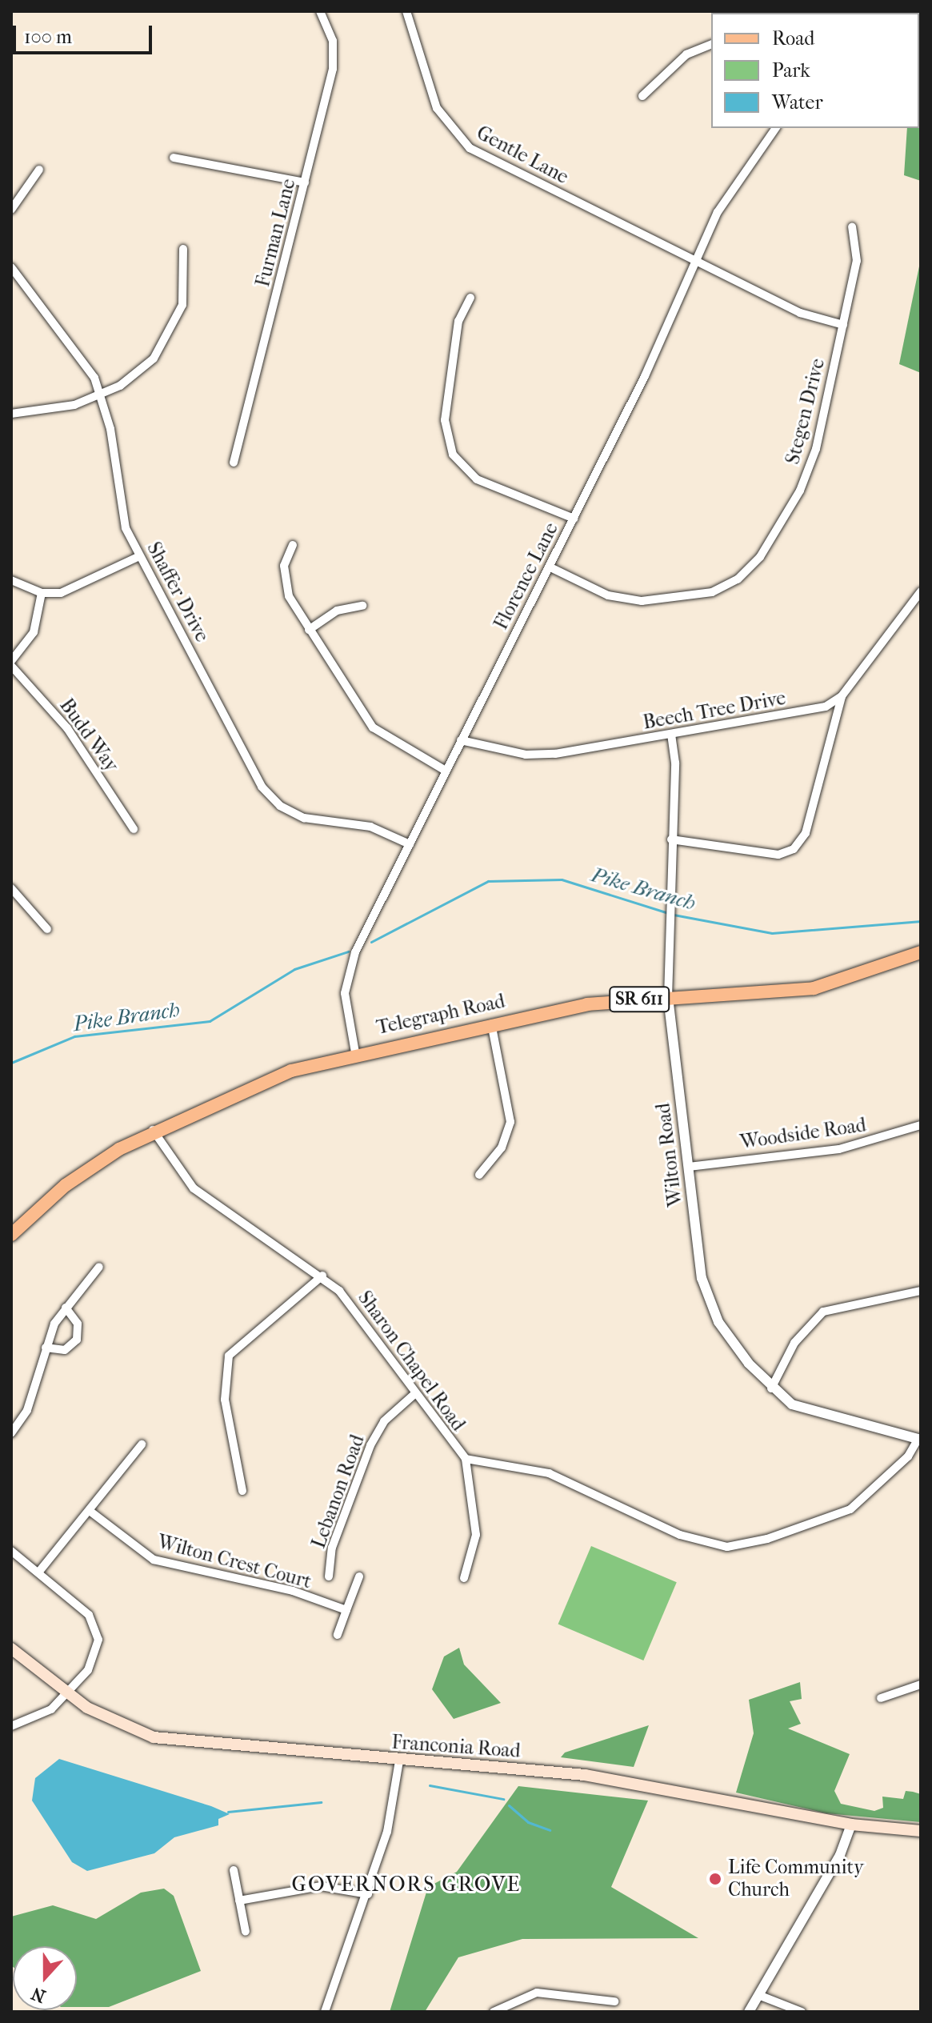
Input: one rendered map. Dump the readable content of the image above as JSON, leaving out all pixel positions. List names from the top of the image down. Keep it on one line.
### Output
{"streets":{"main road":["SR 611","Telegraph Road","Franconia Road"],"street":["Gentle Lane","Furman Lane","Stegen Drive","Florence Lane","Shaffer Drive","Beech Tree Drive","Budd Way","Woodside Road","Wilton Road","Sharon Chapel Road","Lebanon Road","Wilton Crest Court"]},"crossings":[["Gentle Lane","Stegen Drive"],["Gentle Lane","Florence Lane"],["Stegen Drive","Florence Lane"],["Florence Lane","Shaffer Drive"],["Florence Lane","Beech Tree Drive"],["Florence Lane","Telegraph Road"],["Beech Tree Drive","Wilton Road"],["Telegraph Road","Wilton Road"],["Telegraph Road","Sharon Chapel Road"],["Woodside Road","Wilton Road"],["Wilton Road","Sharon Chapel Road"],["Sharon Chapel Road","Lebanon Road"]],"districts":["GOVERNORS GROVE"],"water":["Pike Branch"],"places":["Life Community Church"],"legend":["Road","Park","Water"],"scale_bar":"100 m","north":"bottom"}
